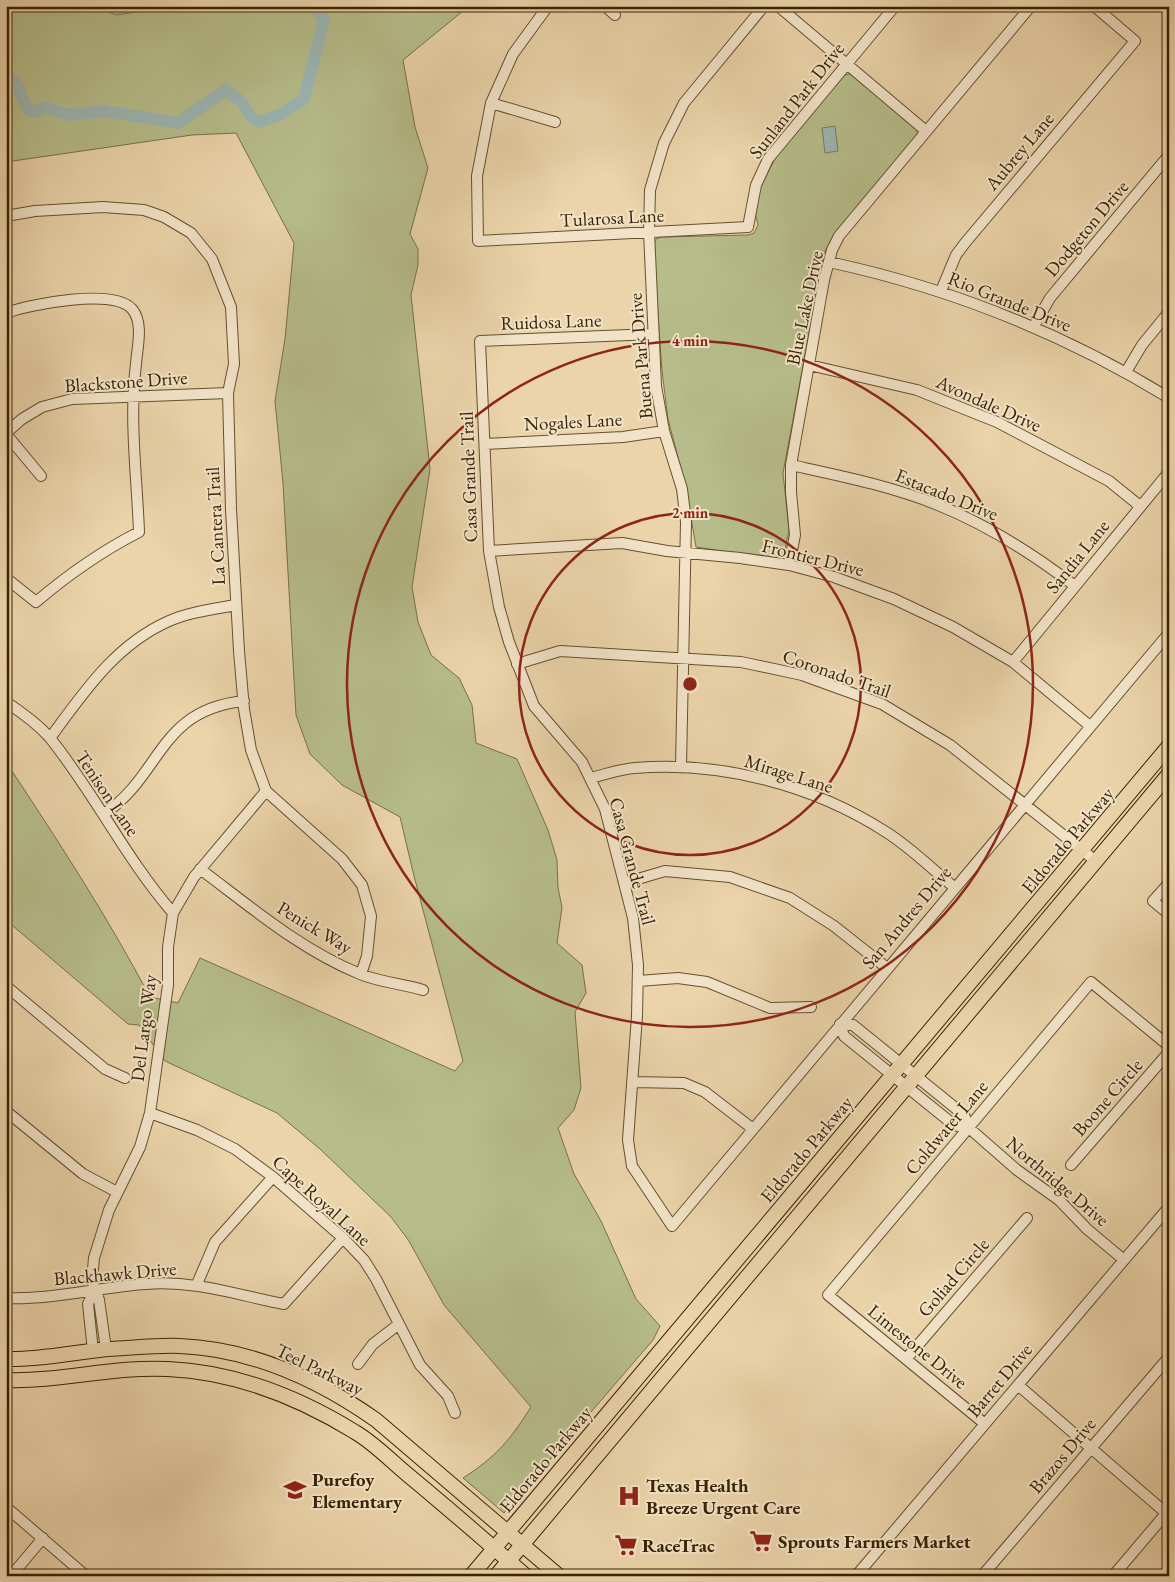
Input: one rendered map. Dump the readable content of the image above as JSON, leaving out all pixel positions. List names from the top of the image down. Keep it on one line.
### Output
{"streets":{"main road":["Eldorado Parkway","Teel Parkway"],"street":["Sunland Park Drive","Aubrey Lane","Tularosa Lane","Dodgeton Drive","Rio Grande Drive","Blue Lake Drive","Ruidosa Lane","Buena Park Drive","Blackstone Drive","Avondale Drive","Nogales Lane","Casa Grande Trail","Estacado Drive","La Cantera Trail","Sandia Lane","Frontier Drive","Coronado Trail","Mirage Lane","Tenison Lane","San Andres Drive","Penick Way","Del Largo Way","Boone Circle","Coldwater Lane","Northridge Drive","Cape Royal Lane","Blackhawk Drive","Goliad Circle","Limestone Drive","Barret Drive","Brazos Drive"]},"crossings":[["Sunland Park Drive","Tularosa Lane"],["Aubrey Lane","Rio Grande Drive"],["Tularosa Lane","Buena Park Drive"],["Dodgeton Drive","Rio Grande Drive"],["Rio Grande Drive","Blue Lake Drive"],["Blue Lake Drive","Avondale Drive"],["Blue Lake Drive","Estacado Drive"],["Blue Lake Drive","Frontier Drive"],["Ruidosa Lane","Buena Park Drive"],["Ruidosa Lane","Casa Grande Trail"],["Buena Park Drive","Nogales Lane"],["Buena Park Drive","Frontier Drive"],["Buena Park Drive","Coronado Trail"],["Buena Park Drive","Mirage Lane"],["Blackstone Drive","La Cantera Trail"],["Avondale Drive","Sandia Lane"],["Nogales Lane","Casa Grande Trail"],["Casa Grande Trail","Frontier Drive"],["Casa Grande Trail","Coronado Trail"],["Casa Grande Trail","Mirage Lane"],["Casa Grande Trail","San Andres Drive"],["Estacado Drive","Sandia Lane"],["La Cantera Trail","Penick Way"],["La Cantera Trail","Del Largo Way"],["Sandia Lane","Frontier Drive"],["Frontier Drive","San Andres Drive"],["Coronado Trail","Eldorado Parkway"],["Coronado Trail","San Andres Drive"],["Mirage Lane","San Andres Drive"],["Tenison Lane","Del Largo Way"],["Eldorado Parkway","Northridge Drive"],["Eldorado Parkway","Teel Parkway"],["San Andres Drive","Northridge Drive"],["Penick Way","Del Largo Way"],["Del Largo Way","Cape Royal Lane"],["Del Largo Way","Blackhawk Drive"],["Del Largo Way","Teel Parkway"],["Coldwater Lane","Northridge Drive"],["Coldwater Lane","Limestone Drive"],["Northridge Drive","Barret Drive"],["Cape Royal Lane","Blackhawk Drive"],["Goliad Circle","Limestone Drive"],["Limestone Drive","Barret Drive"]],"places":{"school or university":["Purefoy Elementary"],"hospital":["Texas Health Breeze Urgent Care"],"supermarket":["Sprouts Farmers Market","RaceTrac"]},"rings":["4 min","2 min"]}
